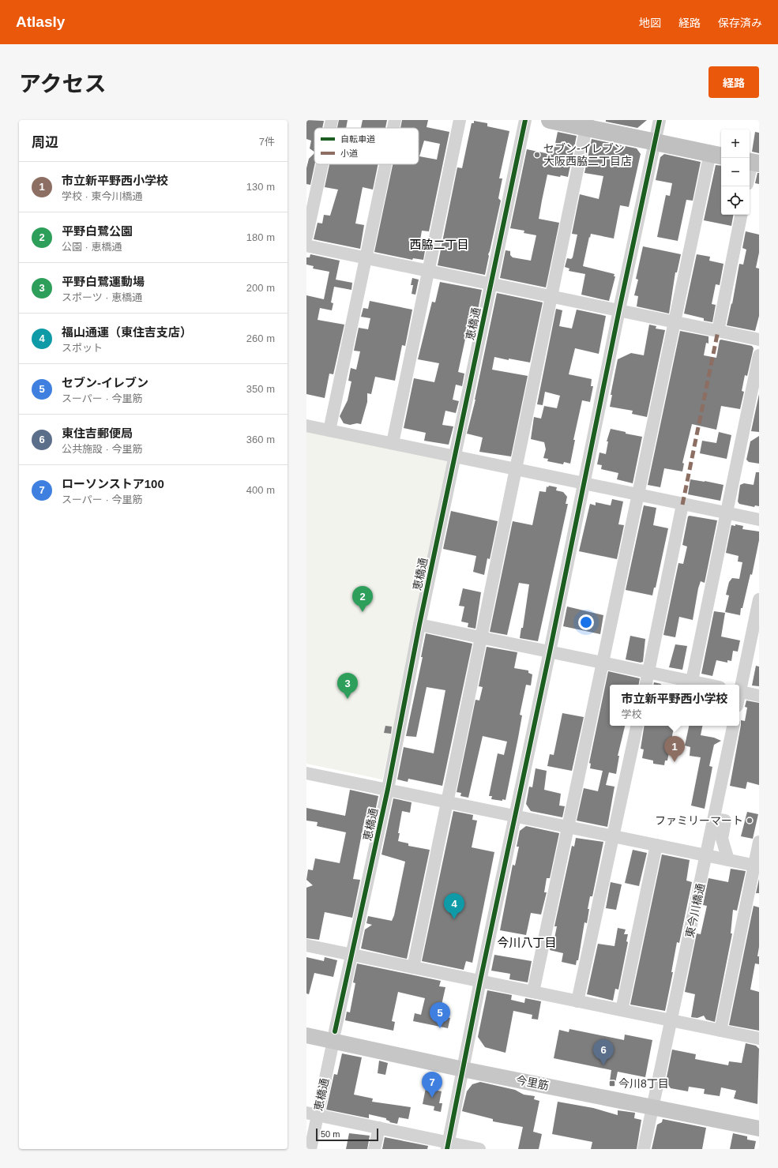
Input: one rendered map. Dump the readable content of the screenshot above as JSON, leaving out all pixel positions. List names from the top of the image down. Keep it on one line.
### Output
{"streets":{"main road":["今里筋"],"street":["恵橋通","東今川橋通"]},"crossings":[["恵橋通","今里筋"],["東今川橋通","今里筋"]],"districts":["西脇二丁目","今川八丁目"],"places":{"other":["セブン-イレブン 大阪西脇二丁目店","ファミリーマート"],"transit":["今川8丁目"]},"legend":["自転車道","小道"],"scale_bar":"50 m","page":{"header":"Atlasly","nav":["地図","経路","保存済み"],"title":"アクセス","buttons":"経路","heading":["周辺","7件"],"map_buttons":["+","−"],"list":[{"mark":"1","name":"市立新平野西小学校","note":"学校 · 東今川橋通","value":"130 m"},{"mark":"2","name":"平野白鷺公園","note":"公園 · 恵橋通","value":"180 m"},{"mark":"3","name":"平野白鷺運動場","note":"スポーツ · 恵橋通","value":"200 m"},{"mark":"4","name":"福山通運（東住吉支店）","note":"スポット","value":"260 m"},{"mark":"5","name":"セブン-イレブン","note":"スーパー · 今里筋","value":"350 m"},{"mark":"6","name":"東住吉郵便局","note":"公共施設 · 今里筋","value":"360 m"},{"mark":"7","name":"ローソンストア100","note":"スーパー · 今里筋","value":"400 m"}],"pins":["2","3","1","4","5","6","7"],"popup":["市立新平野西小学校","学校"],"scale":"50 m"}}
